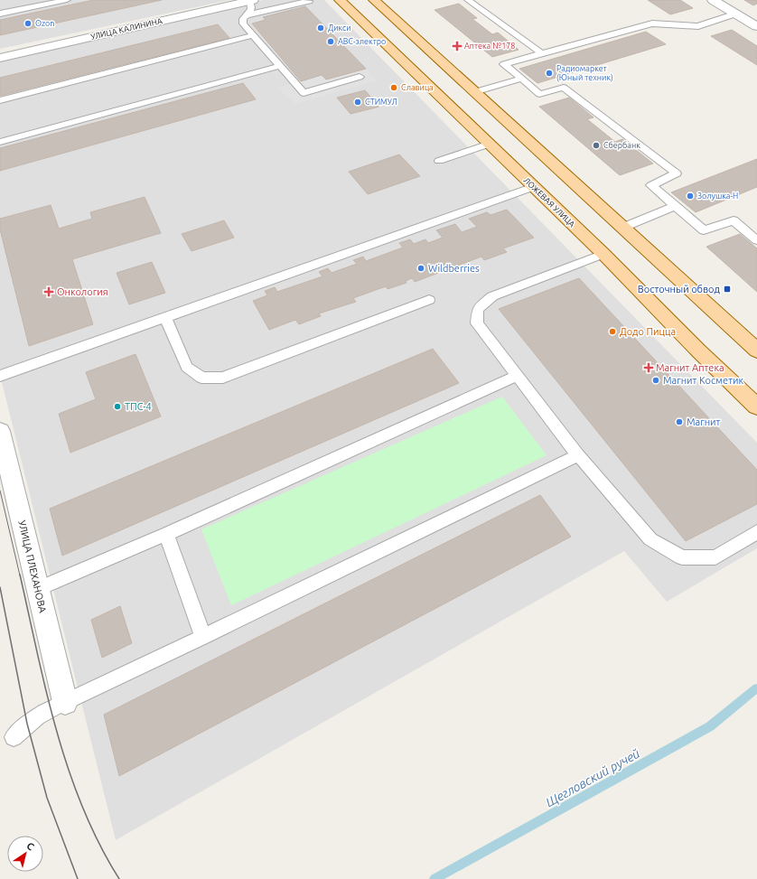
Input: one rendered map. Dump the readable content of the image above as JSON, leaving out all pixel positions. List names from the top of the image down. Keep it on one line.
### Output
{"streets":{"main road":["ЛОЖЕВАЯ УЛИЦА"],"street":["УЛИЦА КАЛИНИНА","УЛИЦА ПЛЕХАНОВА"]},"water":["Щегловский ручей"],"places":{"other":["Ozon","Дикси","АВС-электро","Радиомаркет (Юный техник)","Славица","СТИМУЛ","Сбербанк","Золушка-Н","Wildberries","Додо Пицца","Магнит Косметик","ТПС-4","Магнит"],"health":["Аптека №178","Онкология","Магнит Аптека"],"transit":["Восточный обвод"]},"north":"top right"}
